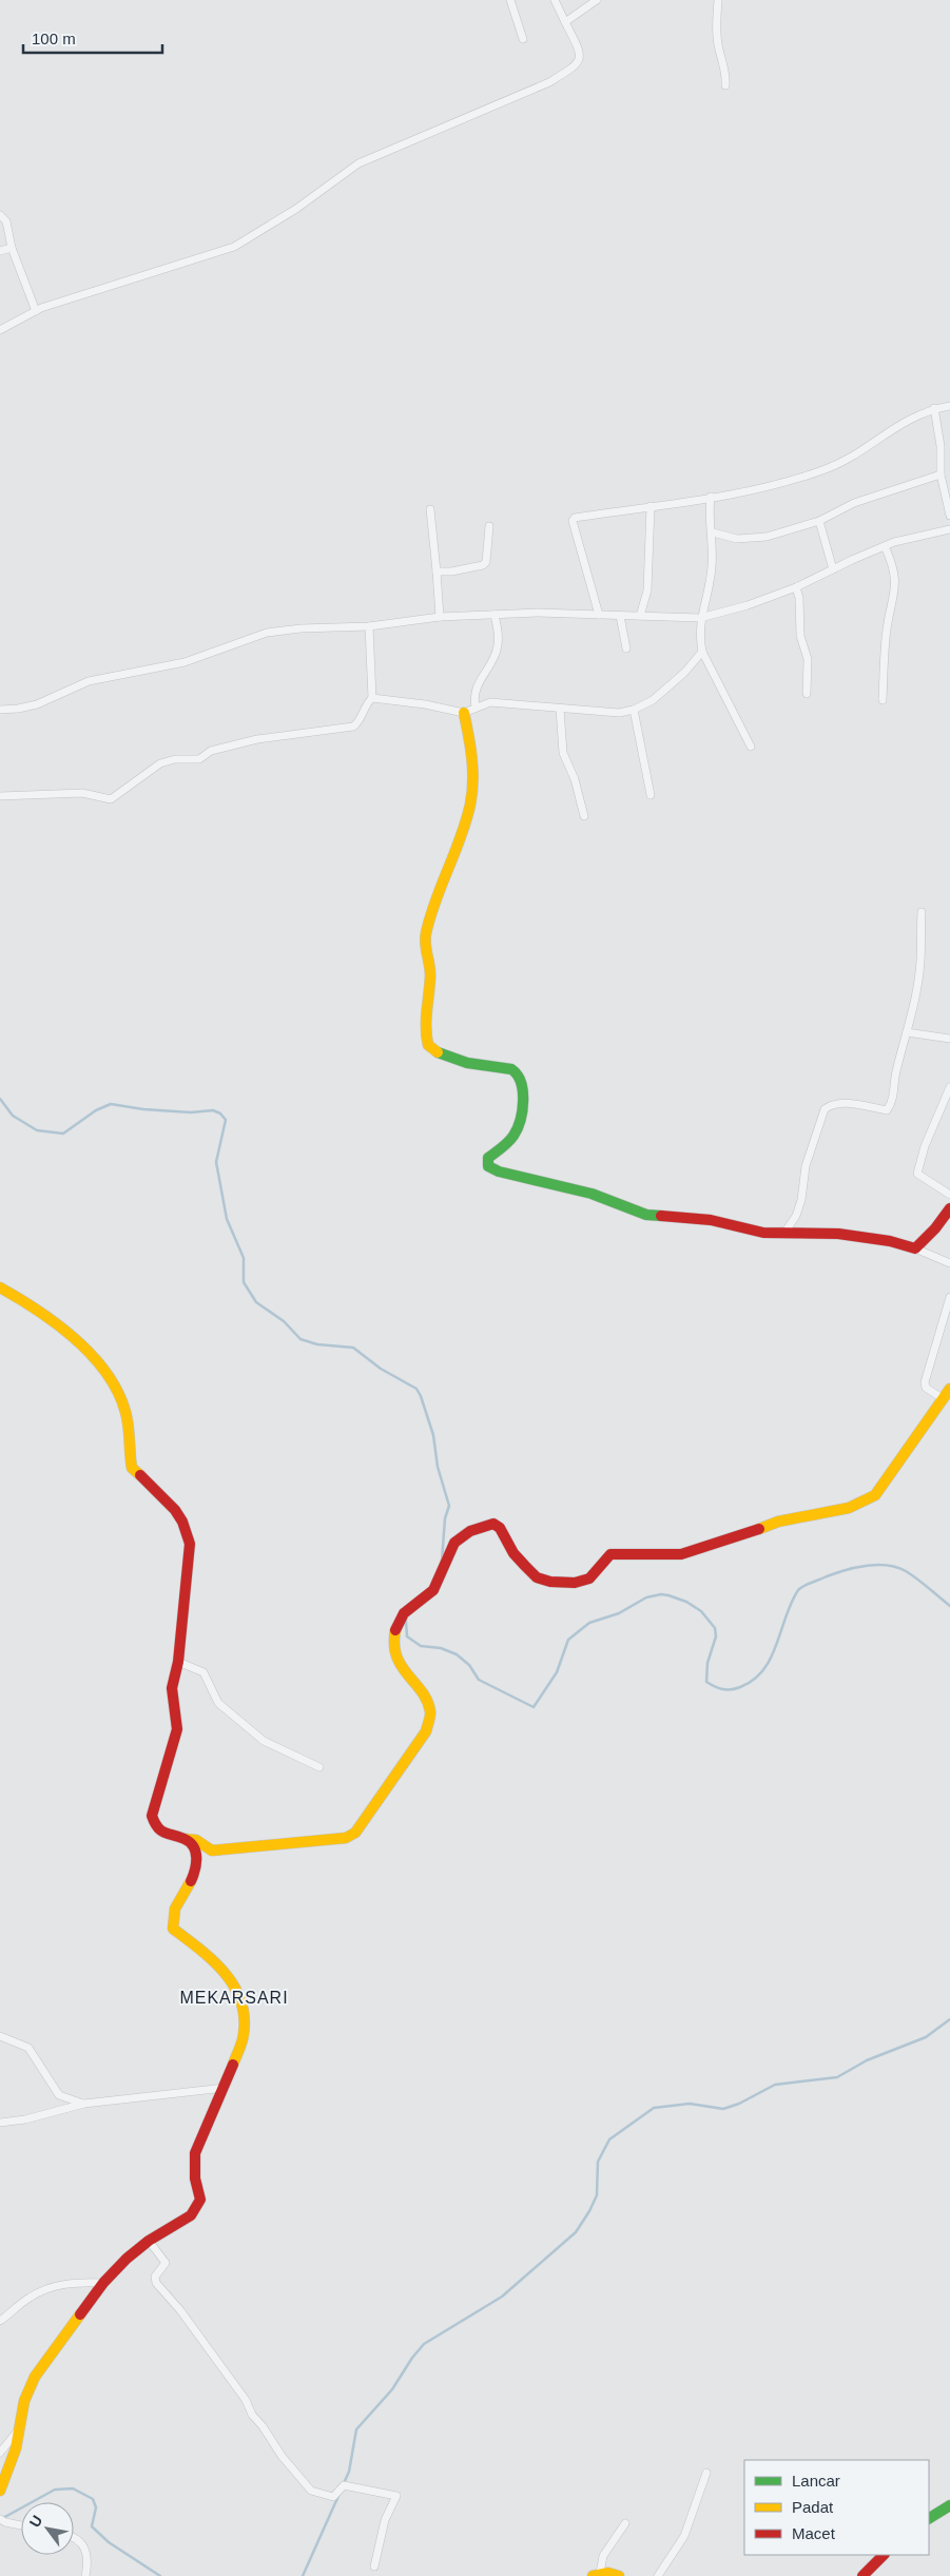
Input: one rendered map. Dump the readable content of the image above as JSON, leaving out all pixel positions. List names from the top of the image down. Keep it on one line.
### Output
{"districts":["MEKARSARI"],"legend":["Lancar","Padat","Macet"],"scale_bar":"100 m","north":"top left"}
